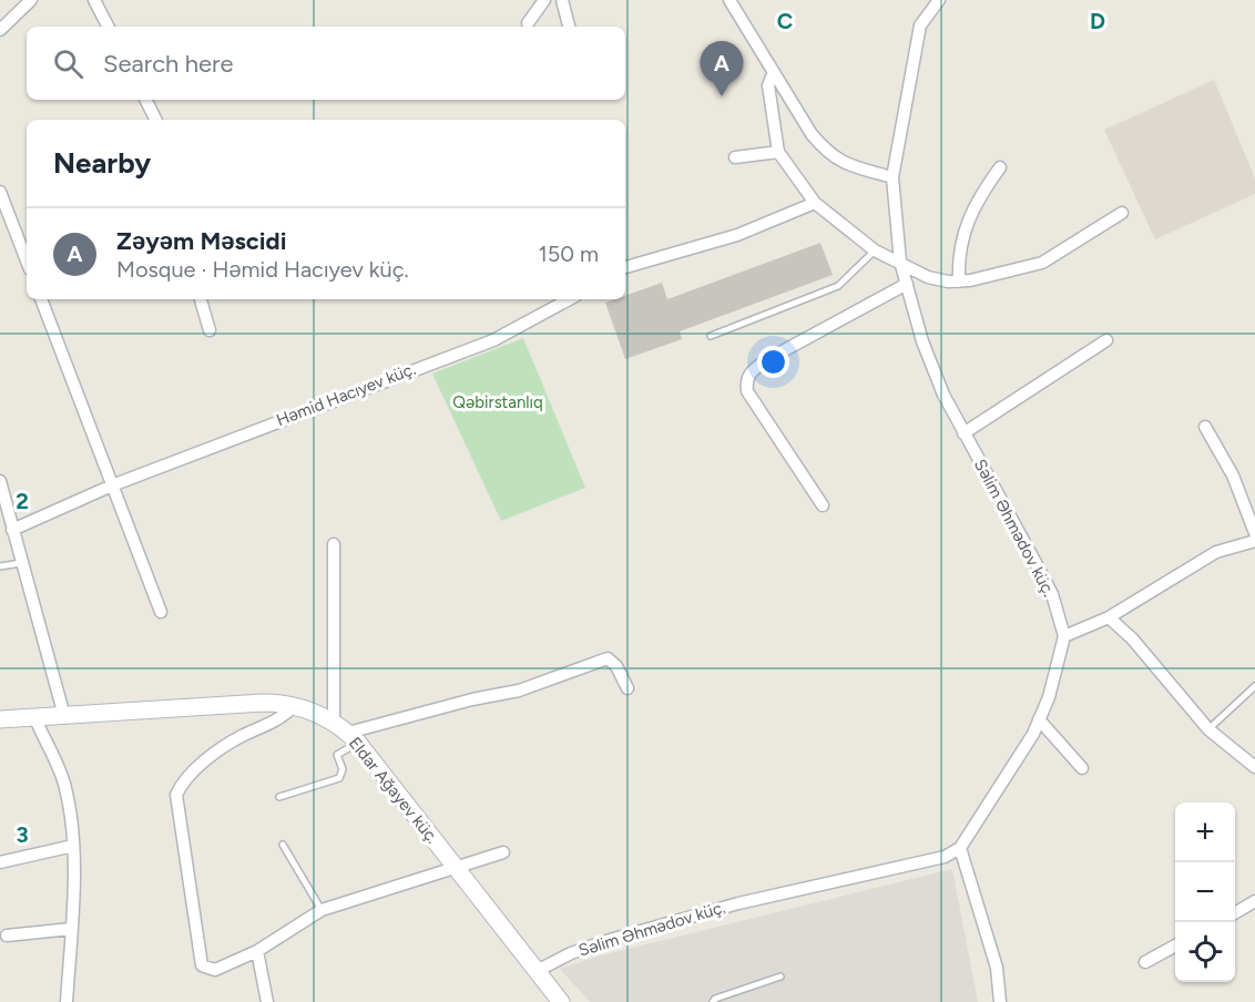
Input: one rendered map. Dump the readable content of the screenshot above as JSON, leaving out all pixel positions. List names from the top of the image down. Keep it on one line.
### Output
{"streets":{"main road":["Eldar Ağayev küç."],"street":["Həmid Hacıyev küç.","Səlim Əhmədov küç."]},"crossings":[["Səlim Əhmədov küç.","Eldar Ağayev küç."]],"parks":["Qəbirstanlıq"],"page":{"search":"Search here","pins":"A","heading":"Nearby","list":[{"mark":"A","name":"Zəyəm Məscidi","note":"Mosque · Həmid Hacıyev küç.","value":"150 m"}],"map_buttons":["+","−"]},"grid":{"columns":["C","D"],"rows":["2","3"]}}
